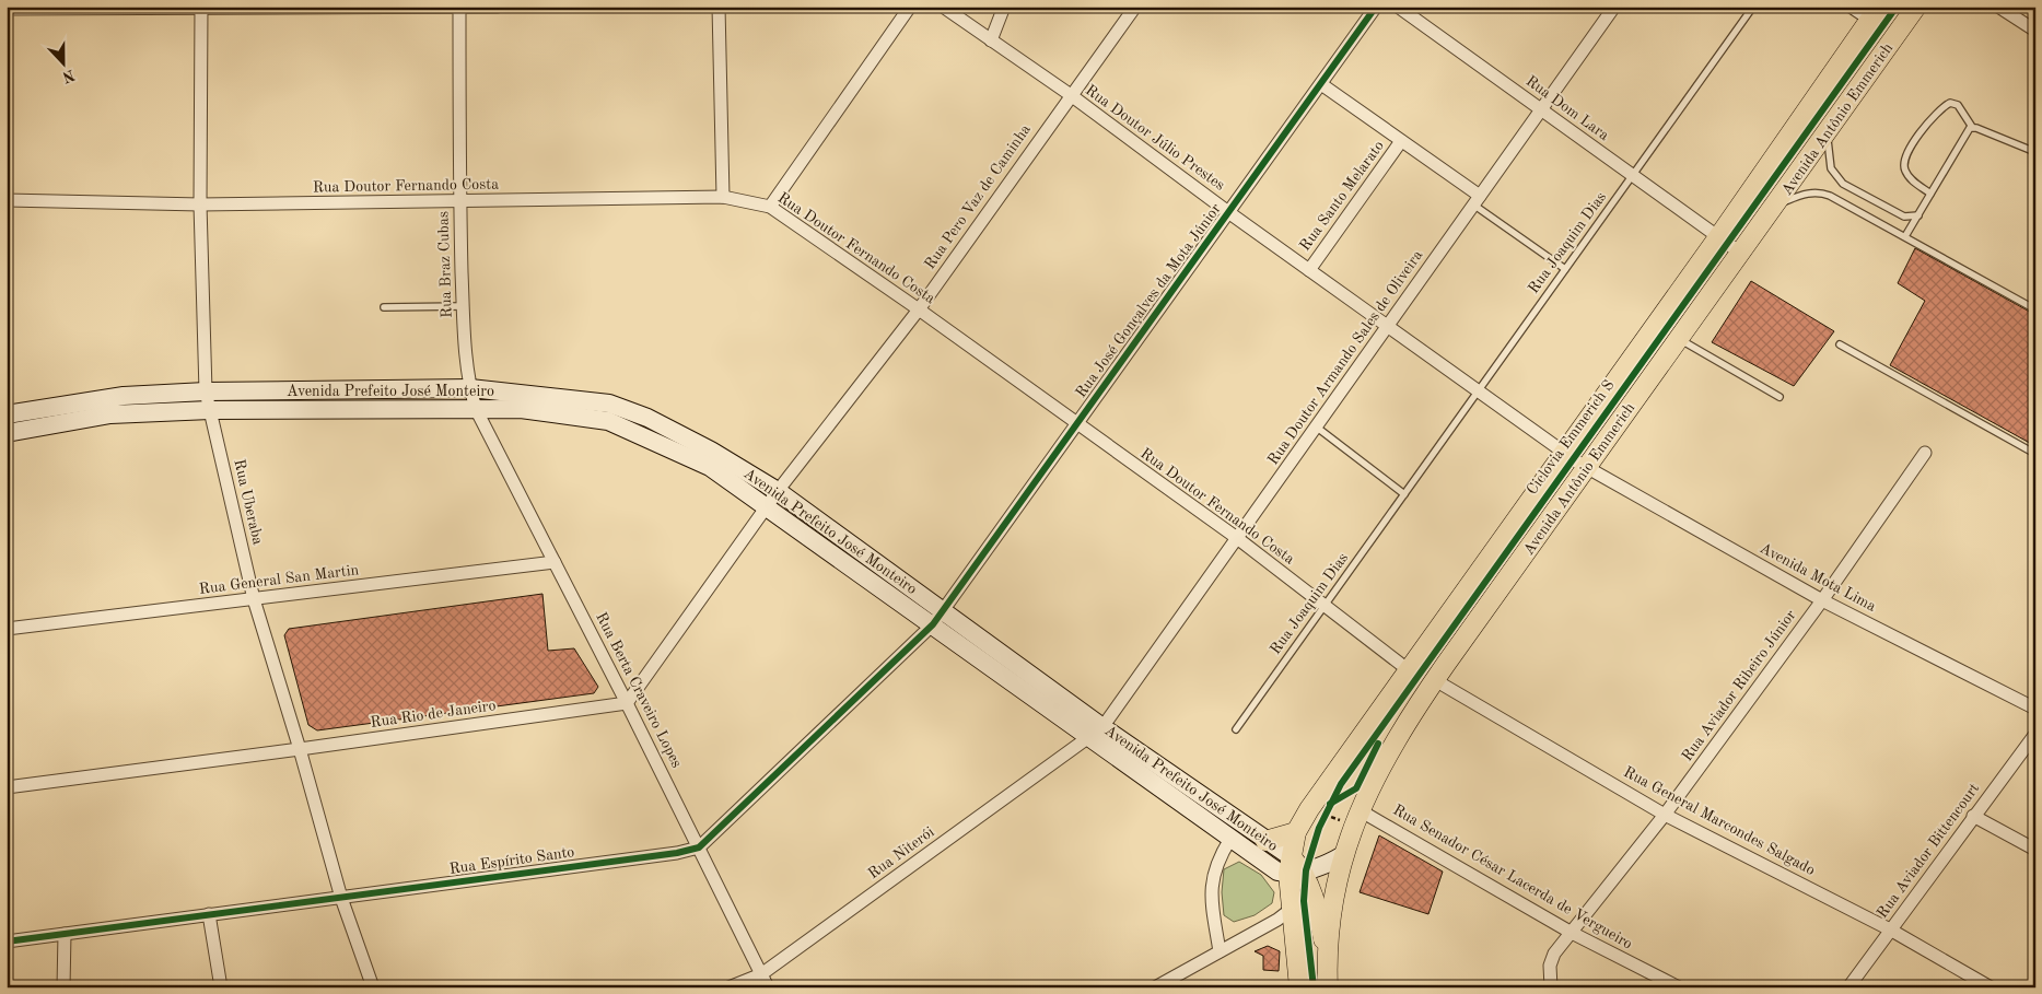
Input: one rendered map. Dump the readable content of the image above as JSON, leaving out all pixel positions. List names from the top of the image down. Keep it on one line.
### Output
{"streets":{"main road":["Avenida Antônio Emmerich","Avenida Prefeito José Monteiro"],"street":["Rua Dom Lara","Rua Doutor Júlio Prestes","Rua Doutor Fernando Costa","Rua Santo Melarato","Rua Pero Vaz de Caminha","Rua Braz Cubas","Rua José Gonçalves da Mota Júnior","Rua Doutor Armando Sales de Oliveira","Rua Uberaba","Avenida Mota Lima","Rua General San Martin","Rua Aviador Ribeiro Júnior","Rua Berta Craveiro Lopes","Rua Rio de Janeiro","Rua General Marcondes Salgado","Rua Aviador Bittencourt","Rua Niterói","Rua Espírito Santo","Rua Senador César Lacerda de Vergueiro"],"lane":["Rua Joaquim Dias"],"cycle path":["Ciclovia Emmerich S"]},"crossings":[["Rua Dom Lara","Avenida Antônio Emmerich"],["Rua Dom Lara","Rua Joaquim Dias"],["Rua Dom Lara","Rua Doutor Armando Sales de Oliveira"],["Avenida Antônio Emmerich","Rua Doutor Júlio Prestes"],["Avenida Antônio Emmerich","Rua Doutor Fernando Costa"],["Avenida Antônio Emmerich","Avenida Prefeito José Monteiro"],["Avenida Antônio Emmerich","Avenida Mota Lima"],["Avenida Antônio Emmerich","Rua General Marcondes Salgado"],["Avenida Antônio Emmerich","Rua Senador César Lacerda de Vergueiro"],["Rua Doutor Júlio Prestes","Rua Santo Melarato"],["Rua Doutor Júlio Prestes","Rua Pero Vaz de Caminha"],["Rua Doutor Júlio Prestes","Rua Joaquim Dias"],["Rua Doutor Júlio Prestes","Rua José Gonçalves da Mota Júnior"],["Rua Doutor Júlio Prestes","Rua Doutor Armando Sales de Oliveira"],["Rua Doutor Júlio Prestes","Avenida Mota Lima"],["Rua Doutor Fernando Costa","Rua Pero Vaz de Caminha"],["Rua Doutor Fernando Costa","Rua Joaquim Dias"],["Rua Doutor Fernando Costa","Rua Braz Cubas"],["Rua Doutor Fernando Costa","Rua José Gonçalves da Mota Júnior"],["Rua Doutor Fernando Costa","Rua Doutor Armando Sales de Oliveira"],["Rua Doutor Fernando Costa","Rua Uberaba"],["Rua Pero Vaz de Caminha","Avenida Prefeito José Monteiro"],["Rua Braz Cubas","Avenida Prefeito José Monteiro"],["Rua Braz Cubas","Rua Berta Craveiro Lopes"],["Rua José Gonçalves da Mota Júnior","Avenida Prefeito José Monteiro"],["Rua José Gonçalves da Mota Júnior","Rua Espírito Santo"],["Rua Doutor Armando Sales de Oliveira","Avenida Prefeito José Monteiro"],["Rua Doutor Armando Sales de Oliveira","Rua Niterói"],["Avenida Prefeito José Monteiro","Rua Uberaba"],["Avenida Prefeito José Monteiro","Rua Berta Craveiro Lopes"],["Avenida Prefeito José Monteiro","Rua Niterói"],["Avenida Prefeito José Monteiro","Rua Espírito Santo"],["Rua Uberaba","Rua General San Martin"],["Rua Uberaba","Rua Rio de Janeiro"],["Rua Uberaba","Rua Espírito Santo"],["Avenida Mota Lima","Rua Aviador Ribeiro Júnior"],["Rua General San Martin","Rua Berta Craveiro Lopes"],["Rua Aviador Ribeiro Júnior","Rua General Marcondes Salgado"],["Rua Aviador Ribeiro Júnior","Rua Senador César Lacerda de Vergueiro"],["Rua Berta Craveiro Lopes","Rua Rio de Janeiro"],["Rua Berta Craveiro Lopes","Rua Niterói"],["Rua Berta Craveiro Lopes","Rua Espírito Santo"],["Rua General Marcondes Salgado","Rua Aviador Bittencourt"]],"north":"bottom"}
